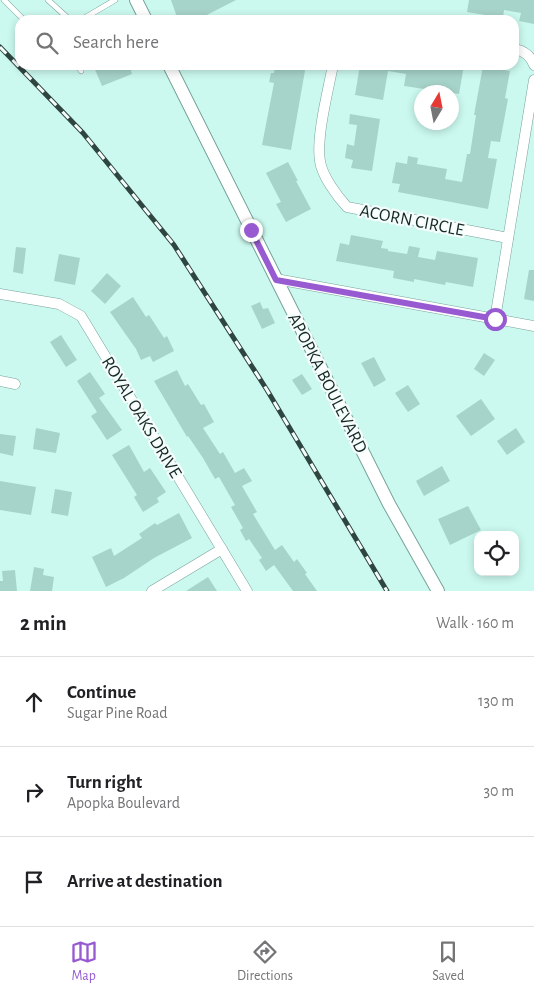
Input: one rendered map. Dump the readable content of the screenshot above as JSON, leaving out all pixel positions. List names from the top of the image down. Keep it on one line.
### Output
{"streets":{"street":["ACORN CIRCLE","APOPKA BOULEVARD","ROYAL OAKS DRIVE"]},"north":"top","page":{"search":"Search here","heading":["2 min","Walk · 160 m"],"list":[["Continue","Sugar Pine Road","130 m"],["Turn right","Apopka Boulevard","30 m"],"Arrive at destination"],"nav":["Map","Directions","Saved"]}}
